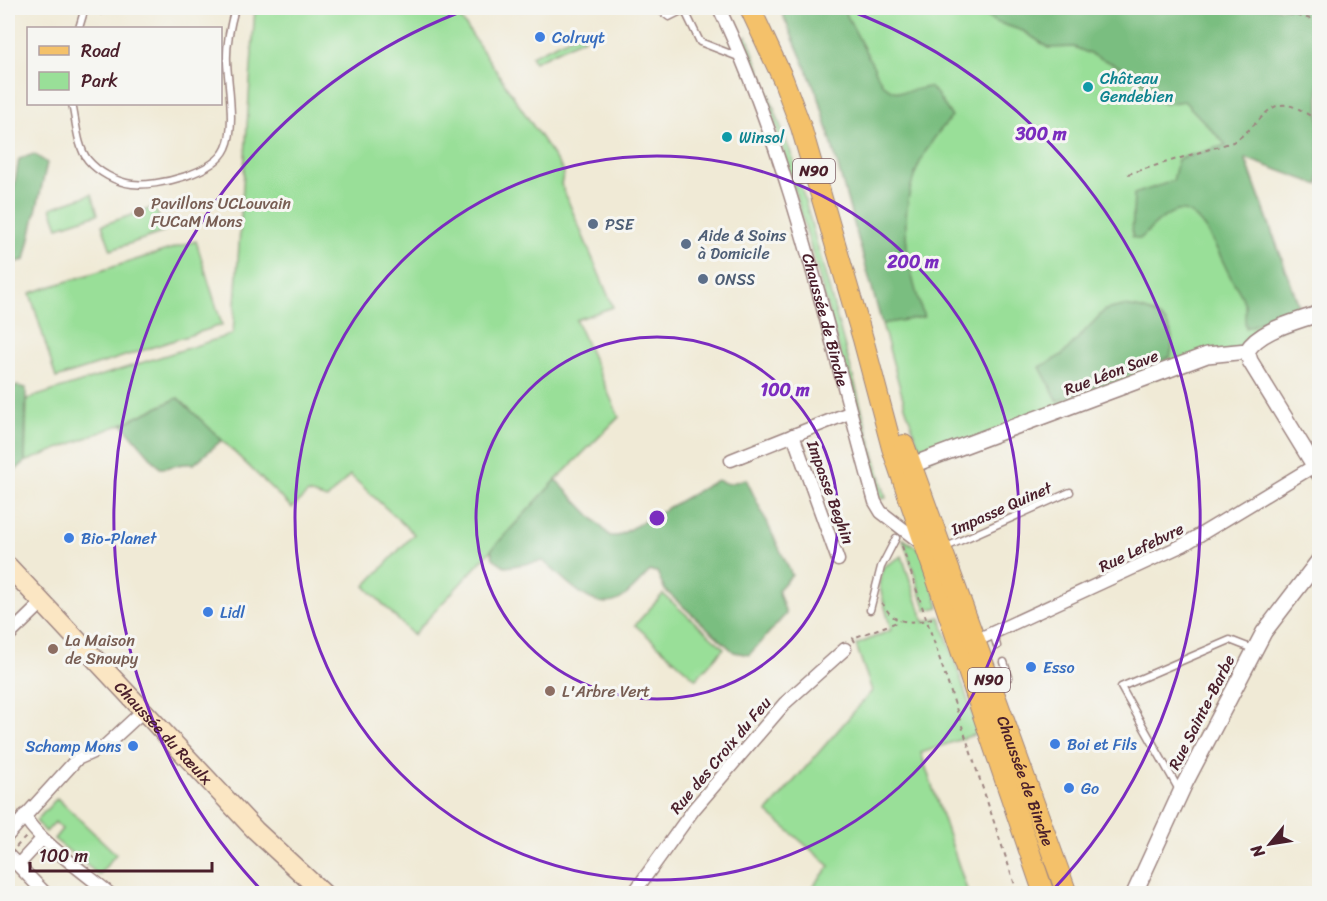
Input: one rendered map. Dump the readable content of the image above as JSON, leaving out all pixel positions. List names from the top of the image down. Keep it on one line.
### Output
{"streets":{"main road":["N90","Chaussée de Binche","Chaussée du Rœulx"],"street":["Rue Léon Save","Impasse Beghin","Rue Lefebvre","Rue Sainte-Barbe","Rue des Croix du Feu"],"lane":["Impasse Quinet"]},"crossings":[["Chaussée de Binche","Rue Léon Save"],["Chaussée de Binche","Impasse Quinet"],["Chaussée de Binche","Rue Lefebvre"]],"places":["Colruyt","Château Gendebien","Winsol","Pavillons UCLouvain FUCaM Mons","PSE","Aide & Soins à Domicile","ONSS","Bio-Planet","Lidl","La Maison de Snoupy","Esso","L'Arbre Vert","Boi et Fils","Schamp Mons","Go"],"legend":["Road","Park"],"scale_bar":"100 m","north":"bottom left","rings":["300 m","200 m","100 m"]}
